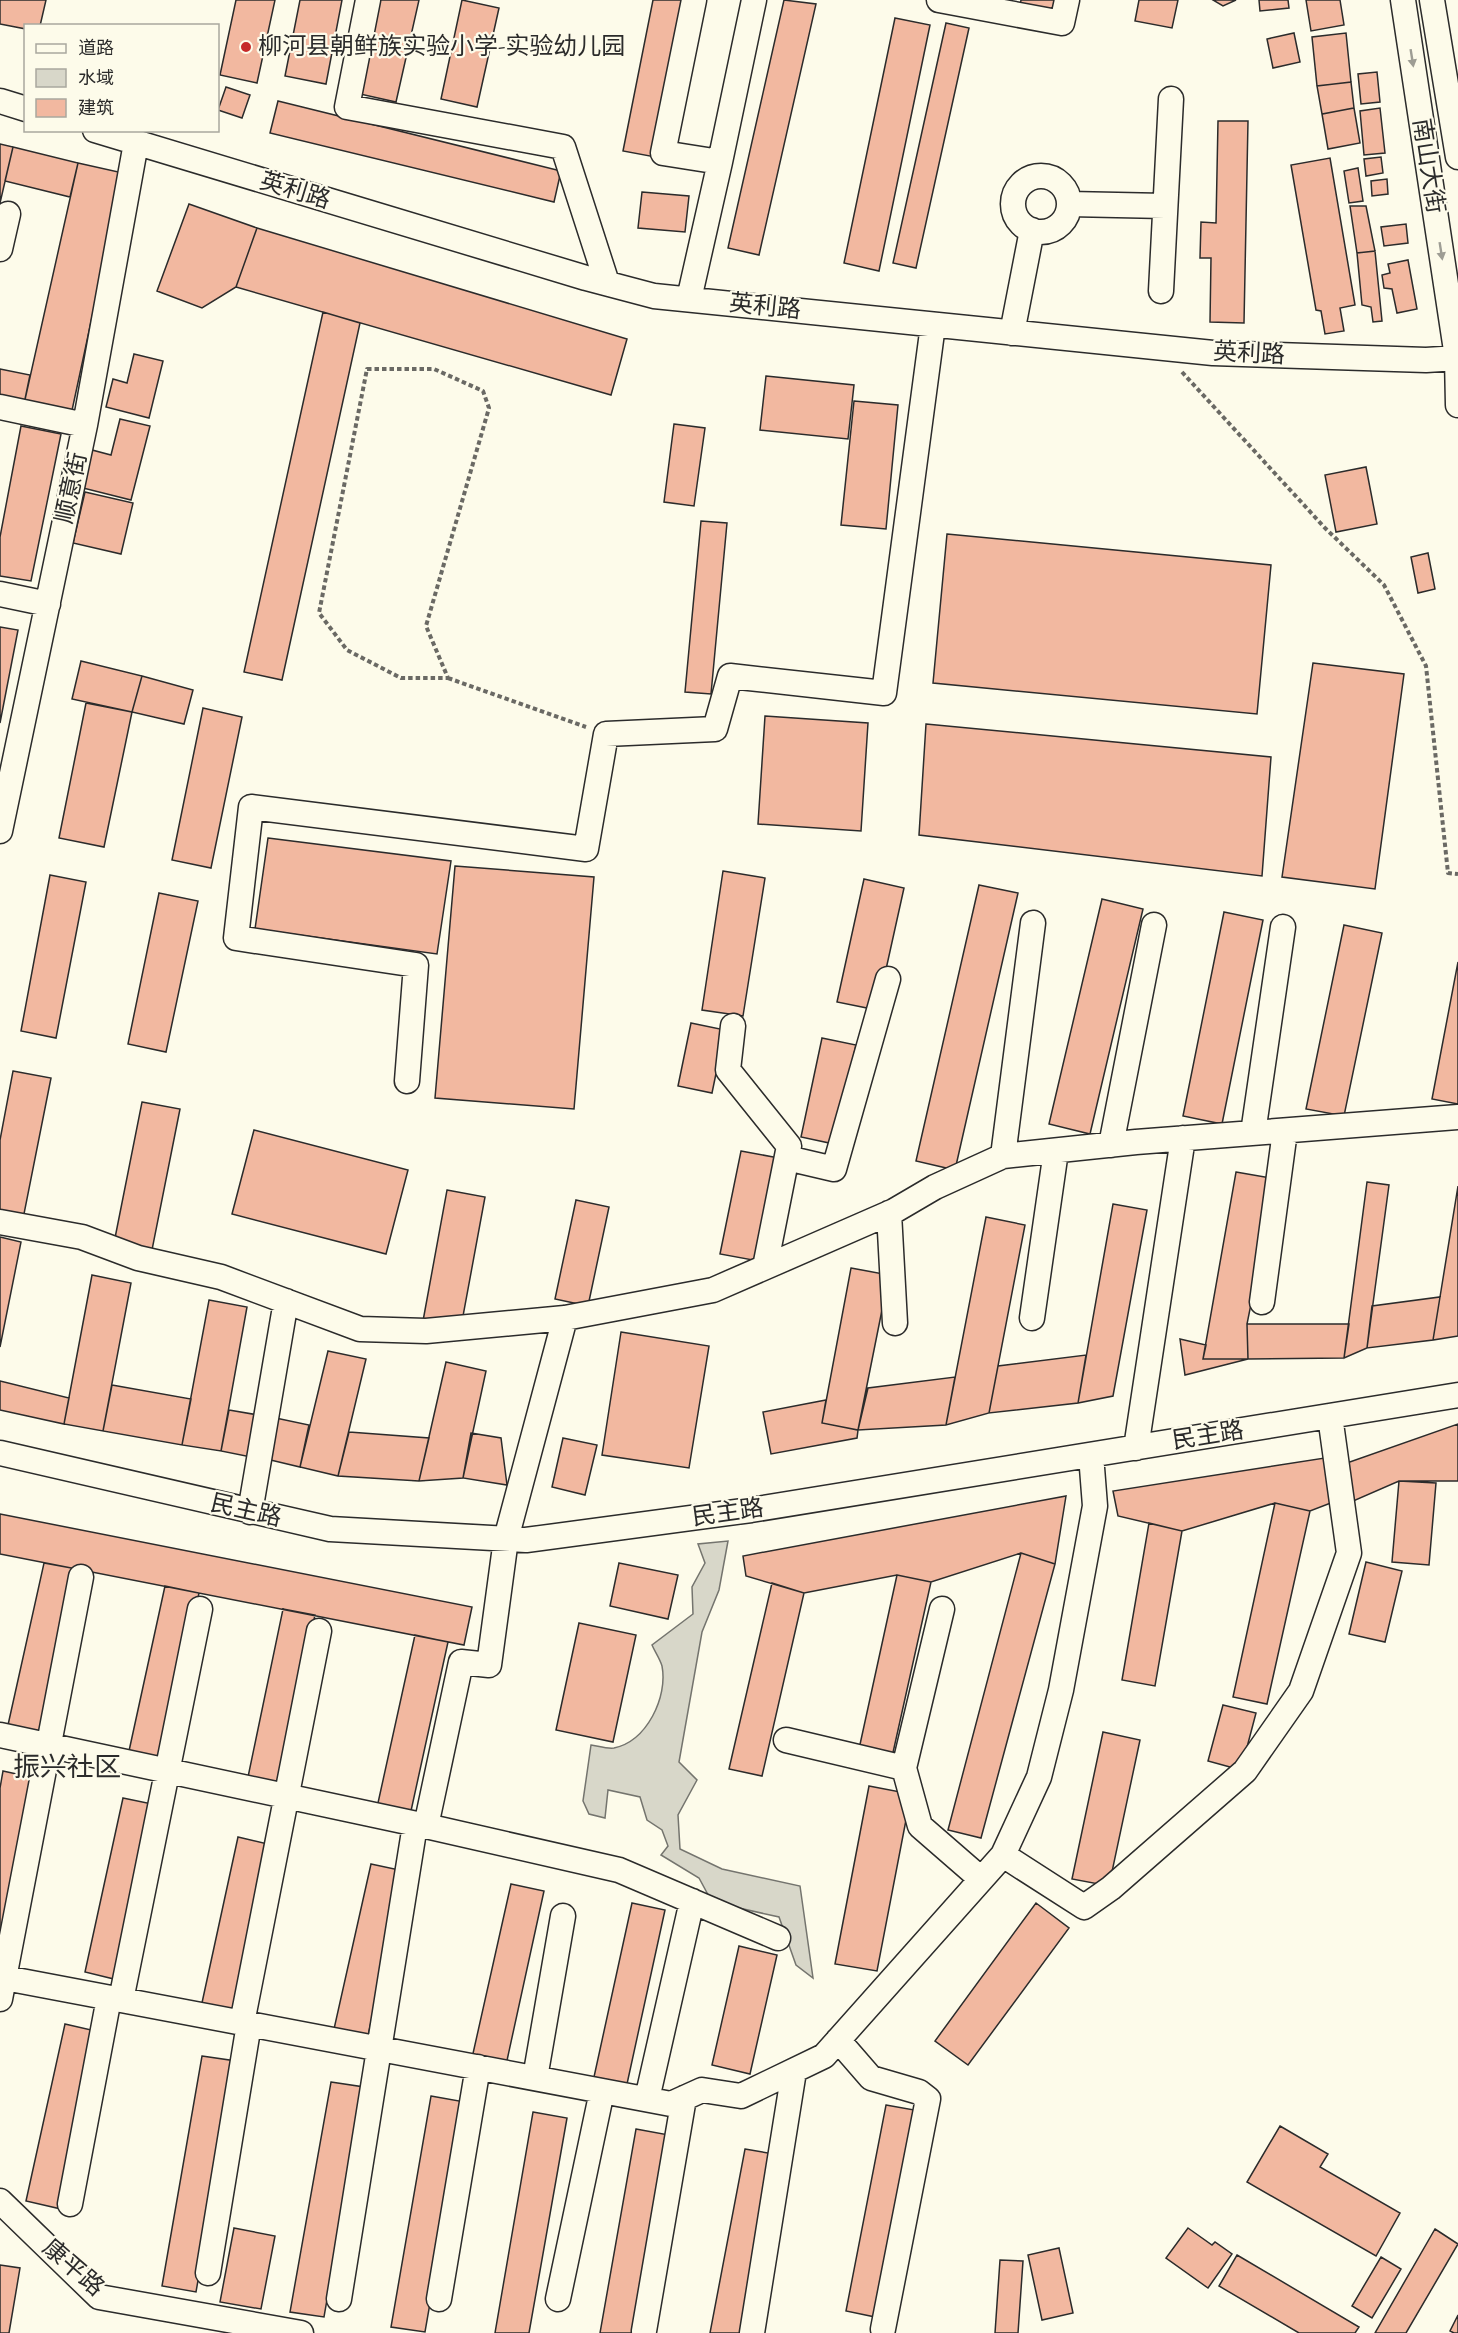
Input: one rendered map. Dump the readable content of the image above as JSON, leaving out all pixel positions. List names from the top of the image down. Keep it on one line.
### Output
{"streets":{"street":["南山大街","英利路","顺意街","民主路","康平路"]},"crossings":[["南山大街","英利路"],["英利路","顺意街"]],"districts":["振兴社区"],"places":["柳河县朝鲜族实验小学-实验幼儿园"],"legend":["道路","水域","建筑"]}
